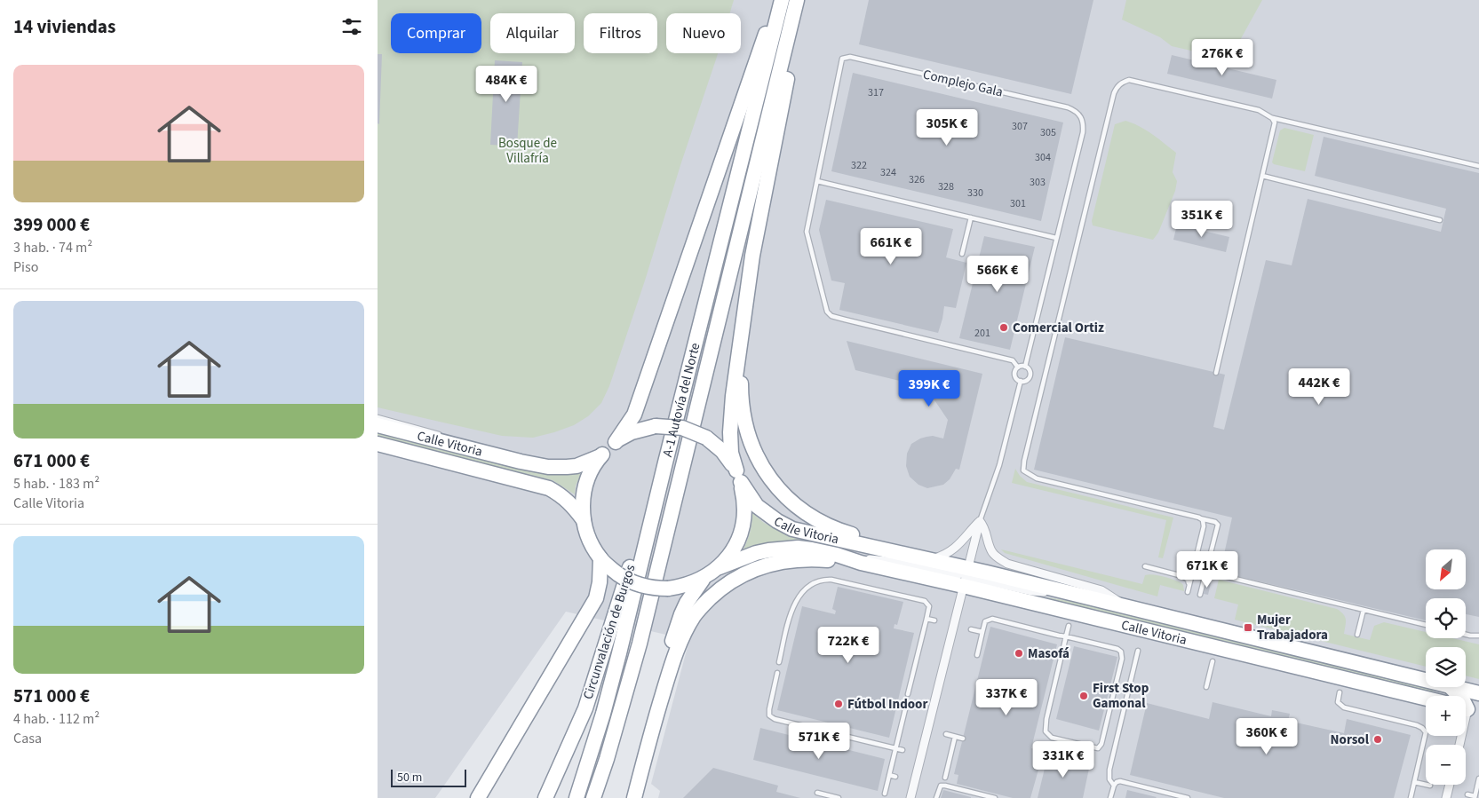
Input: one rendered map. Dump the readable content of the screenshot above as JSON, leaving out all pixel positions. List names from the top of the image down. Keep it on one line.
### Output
{"streets":{"highway":["A-1 Autovía del Norte","Calle Vitoria","Circunvalación de Burgos"],"lane":["Complejo Gala"]},"crossings":[["A-1 Autovía del Norte","Circunvalación de Burgos"]],"parks":["Bosque de Villafría"],"places":{"other":["Comercial Ortiz","Masofá","First Stop Gamonal","Fútbol Indoor","Norsol"],"transit":["Mujer Trabajadora"]},"house_numbers":["317","307","305","304","322","324","326","303","328","330","301","201"],"scale_bar":"50 m","north":"bottom left","page":{"heading":"14 viviendas","chip":["Comprar","Alquilar","Filtros","Nuevo"],"price":["276K €","484K €","305K €","351K €","661K €","566K €","442K €","399K €","671K €","722K €","337K €","360K €","571K €","331K €"],"list":[{"name":"399 000 €","note":"3 hab. · 74 m² · Piso"},{"name":"671 000 €","note":"5 hab. · 183 m² · Calle Vitoria"},{"name":"571 000 €","note":"4 hab. · 112 m² · Casa"}],"map_buttons":["+","−"],"scale":"50 m"}}
